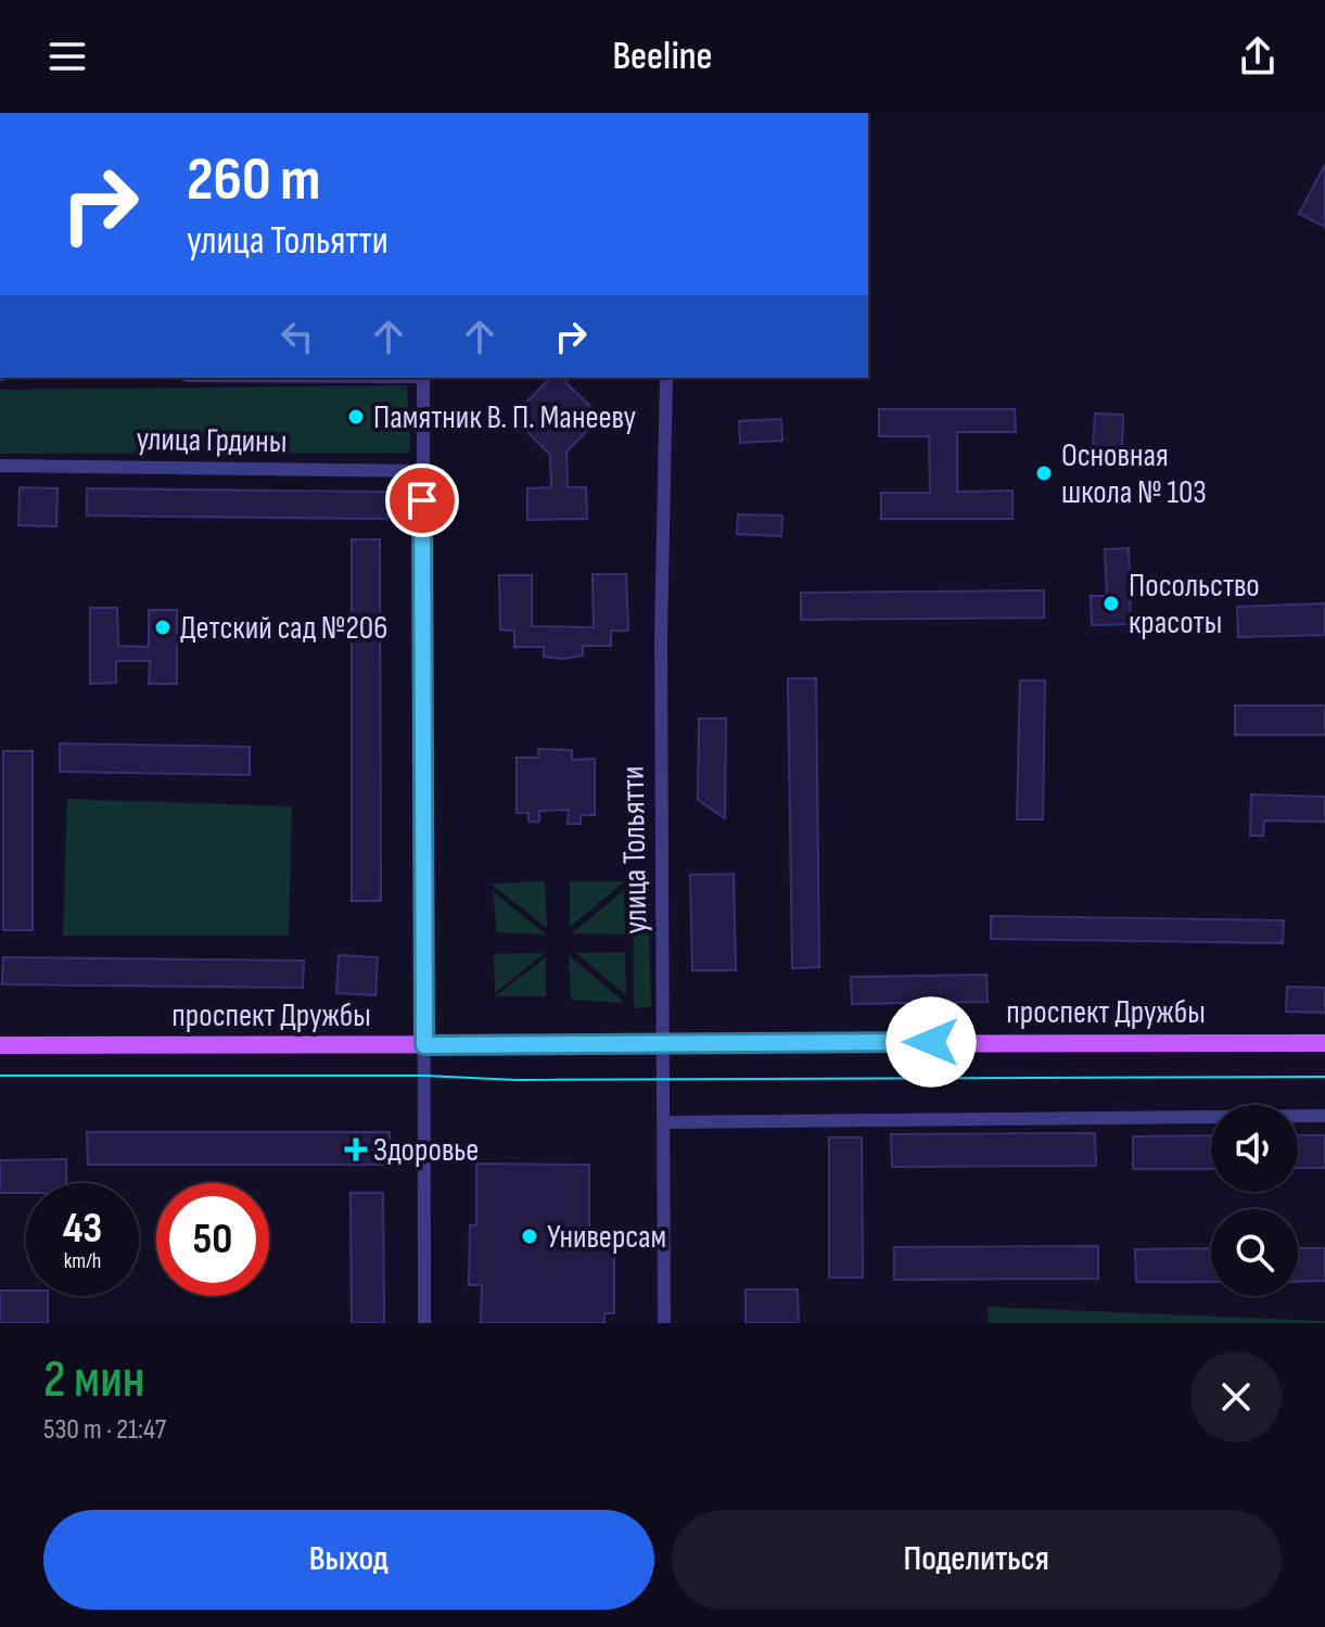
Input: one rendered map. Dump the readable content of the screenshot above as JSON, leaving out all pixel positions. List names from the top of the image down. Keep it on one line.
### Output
{"streets":{"main road":["проспект Дружбы"],"street":["улица Грдины","улица Тольятти"]},"crossings":[["улица Тольятти","проспект Дружбы"]],"places":{"other":["Памятник В. П. Манееву","Основная школа № 103","Посольство красоты","Детский сад №206","Универсам"],"health":["Здоровье"]},"page":{"header":"Beeline","turn":["260 m","улица Тольятти"],"speed":"43 km/h","limit":"50","heading":["2 мин","530 m · 21:47"],"buttons":["Выход","Поделиться"]}}
